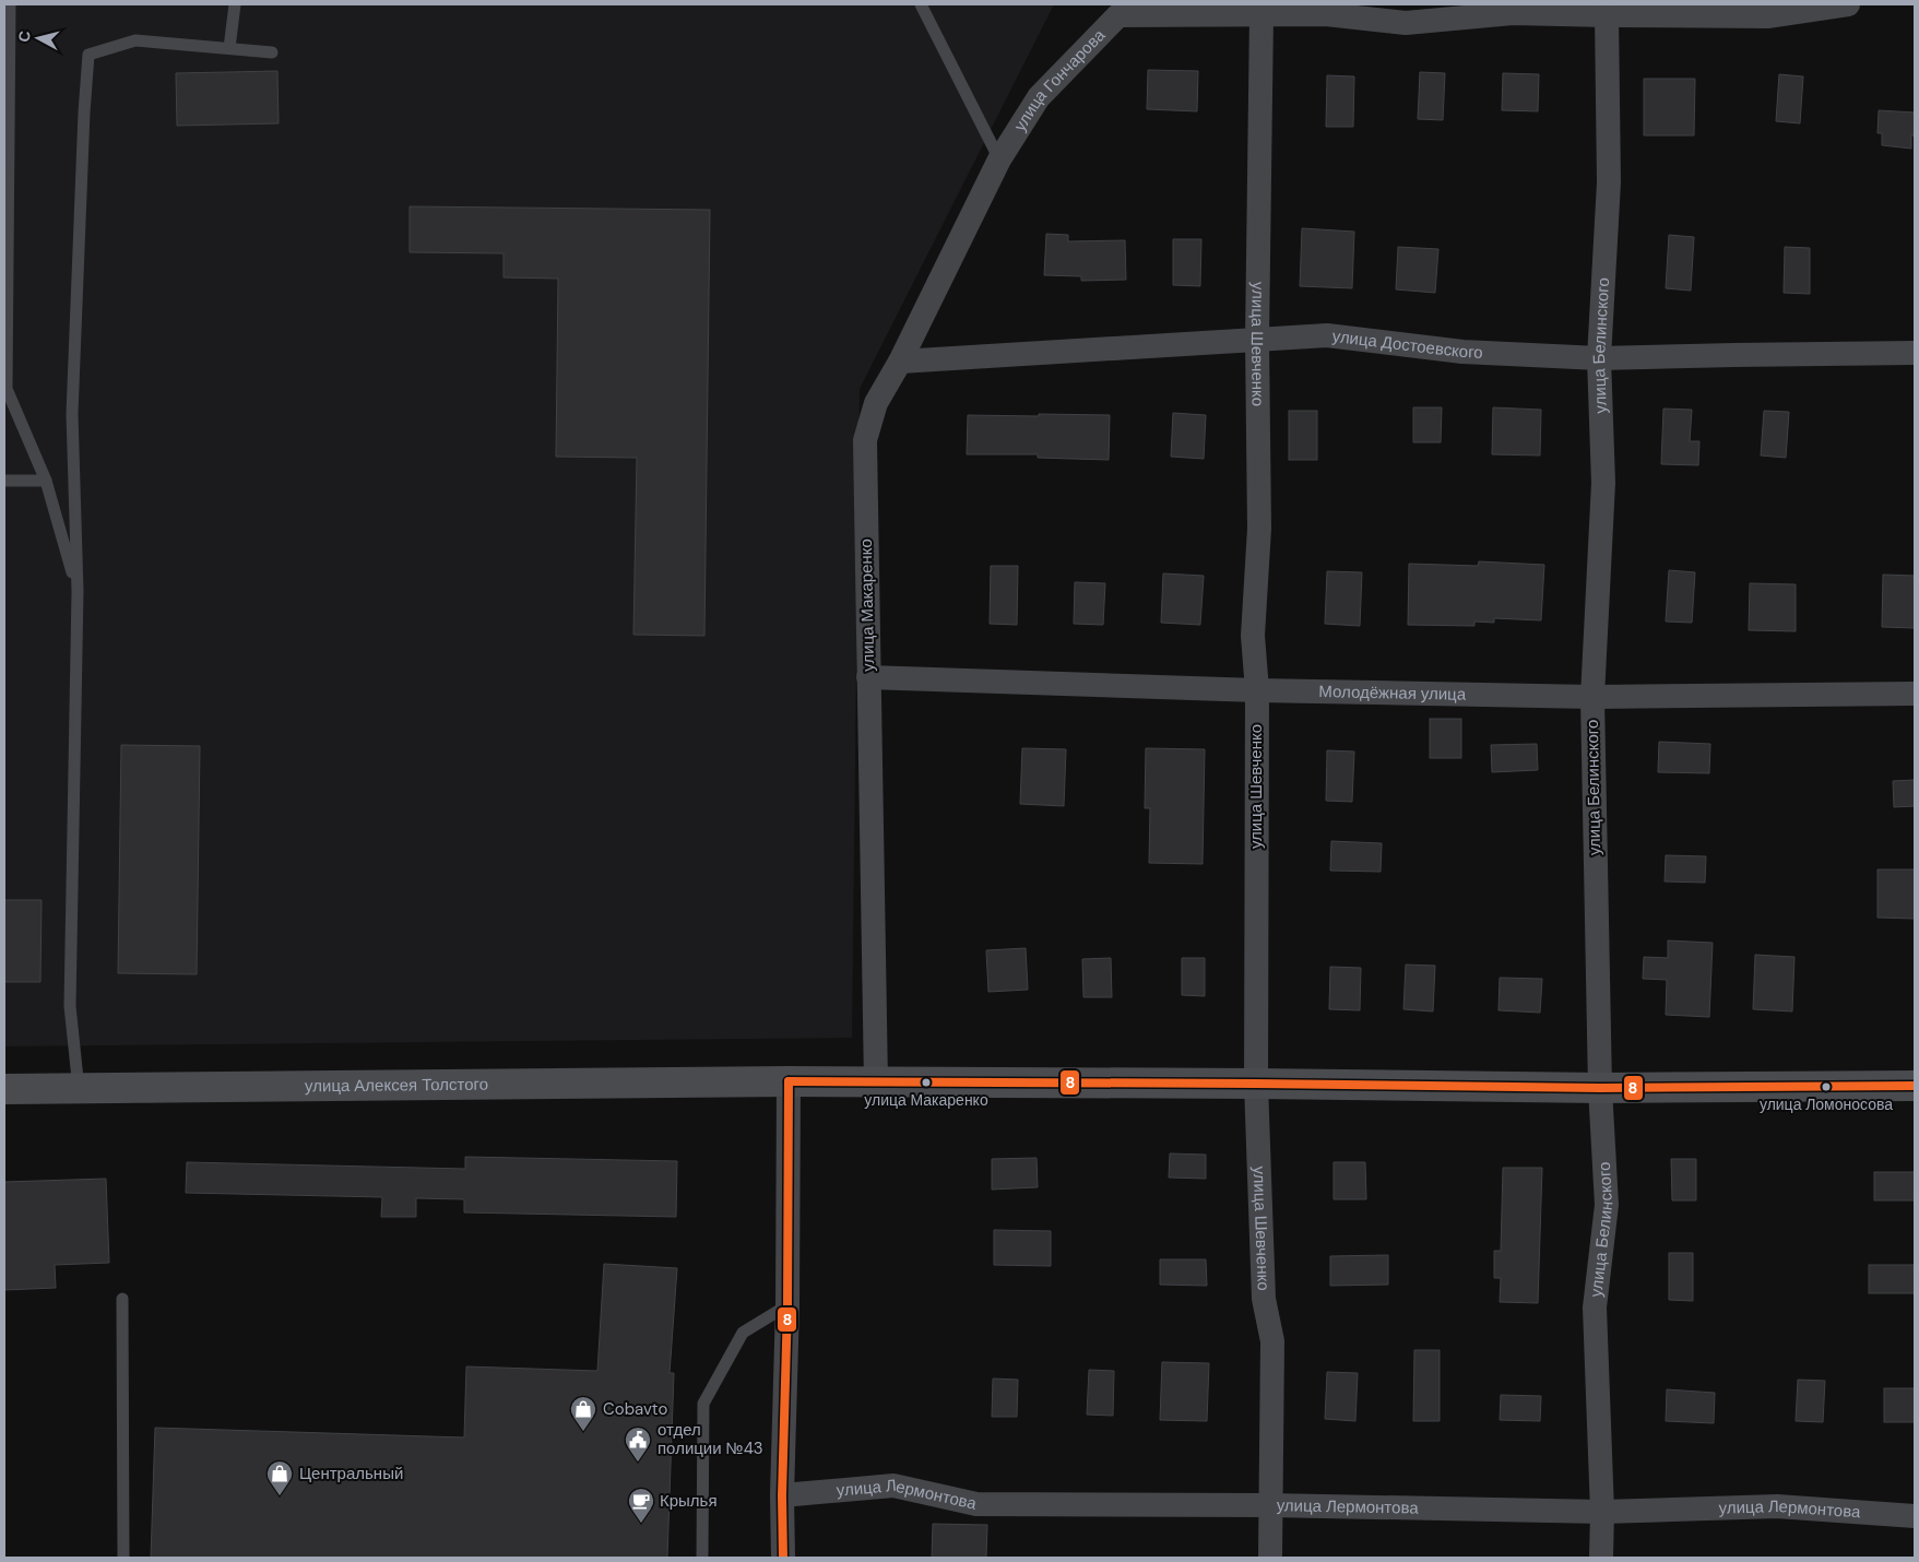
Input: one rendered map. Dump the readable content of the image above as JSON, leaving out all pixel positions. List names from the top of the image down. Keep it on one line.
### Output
{"streets":{"street":["улица Гончарова","улица Шевченко","улица Достоевского","улица Белинского","улица Макаренко","Молодёжная улица","улица Алексея Толстого","улица Лермонтова"]},"crossings":[["улица Гончарова","улица Шевченко"],["улица Гончарова","улица Белинского"],["улица Гончарова","улица Макаренко"],["улица Шевченко","улица Достоевского"],["улица Шевченко","Молодёжная улица"],["улица Шевченко","улица Алексея Толстого"],["улица Шевченко","улица Лермонтова"],["улица Достоевского","улица Белинского"],["улица Достоевского","улица Макаренко"],["улица Белинского","Молодёжная улица"],["улица Белинского","улица Лермонтова"],["улица Макаренко","Молодёжная улица"],["улица Макаренко","улица Алексея Толстого"]],"places":{"other":["улица Макаренко","улица Ломоносова"],"shop":["Cobavto","Центральный"],"public building":["отдел полиции №43"],"cafe":["Крылья"]},"lines":["transit line 8"],"north":"left"}
